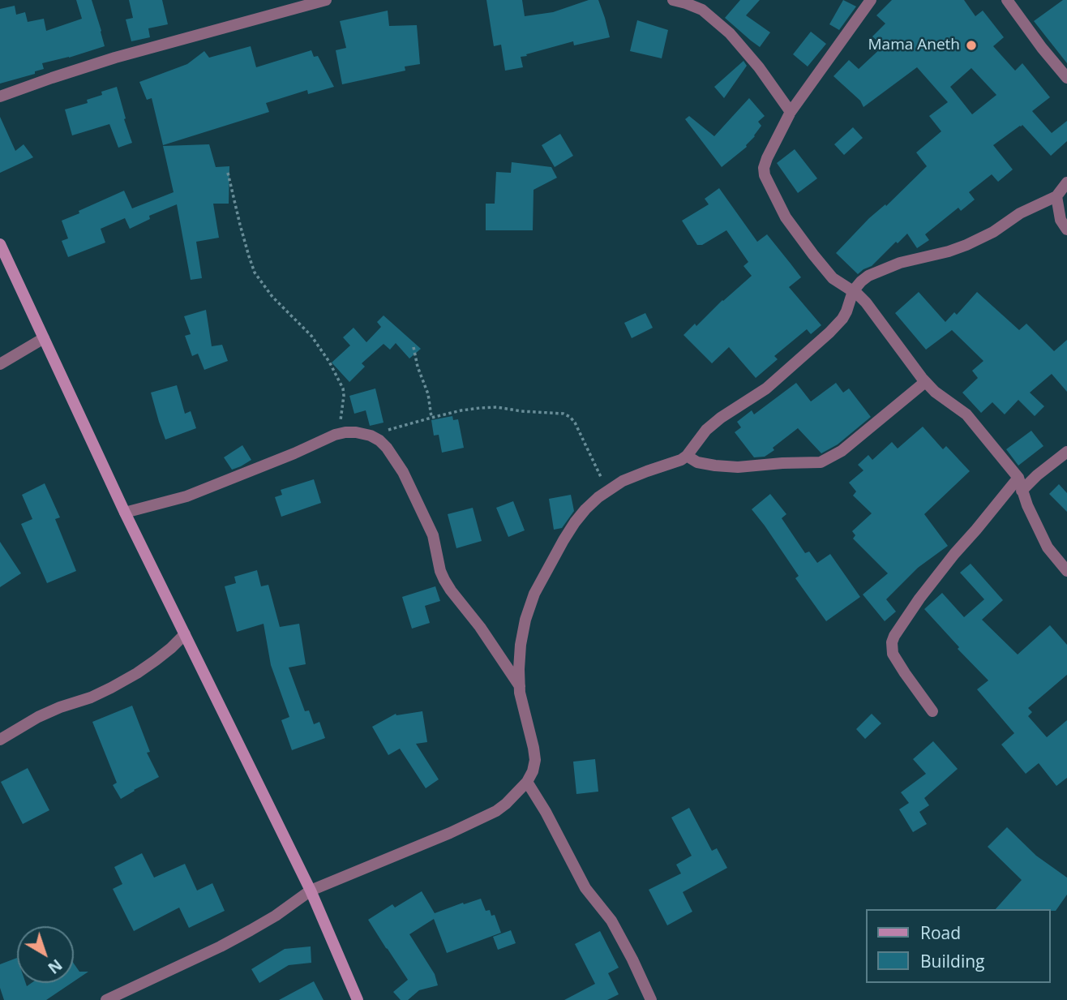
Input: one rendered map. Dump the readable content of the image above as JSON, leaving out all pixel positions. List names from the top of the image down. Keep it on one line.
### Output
{"places":["Mama Aneth"],"legend":["Road","Building"],"north":"bottom right"}
